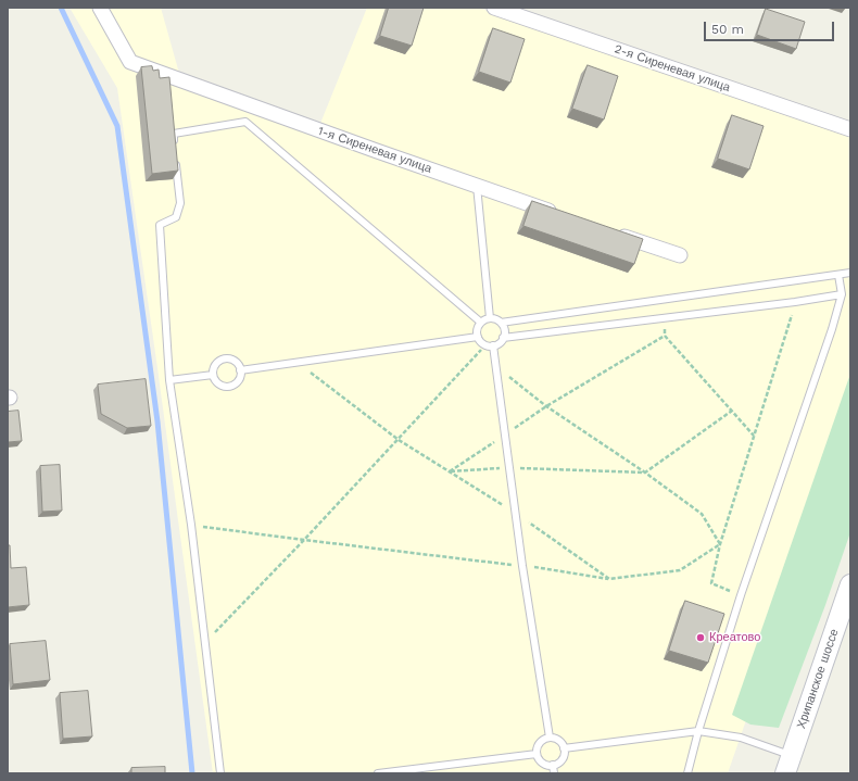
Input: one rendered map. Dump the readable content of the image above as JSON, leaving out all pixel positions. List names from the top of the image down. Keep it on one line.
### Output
{"streets":{"main road":["Хрипанское шоссе"],"street":["2-я Сиреневая улица","1-я Сиреневая улица"]},"places":["Креатово"],"scale_bar":"50 m"}
